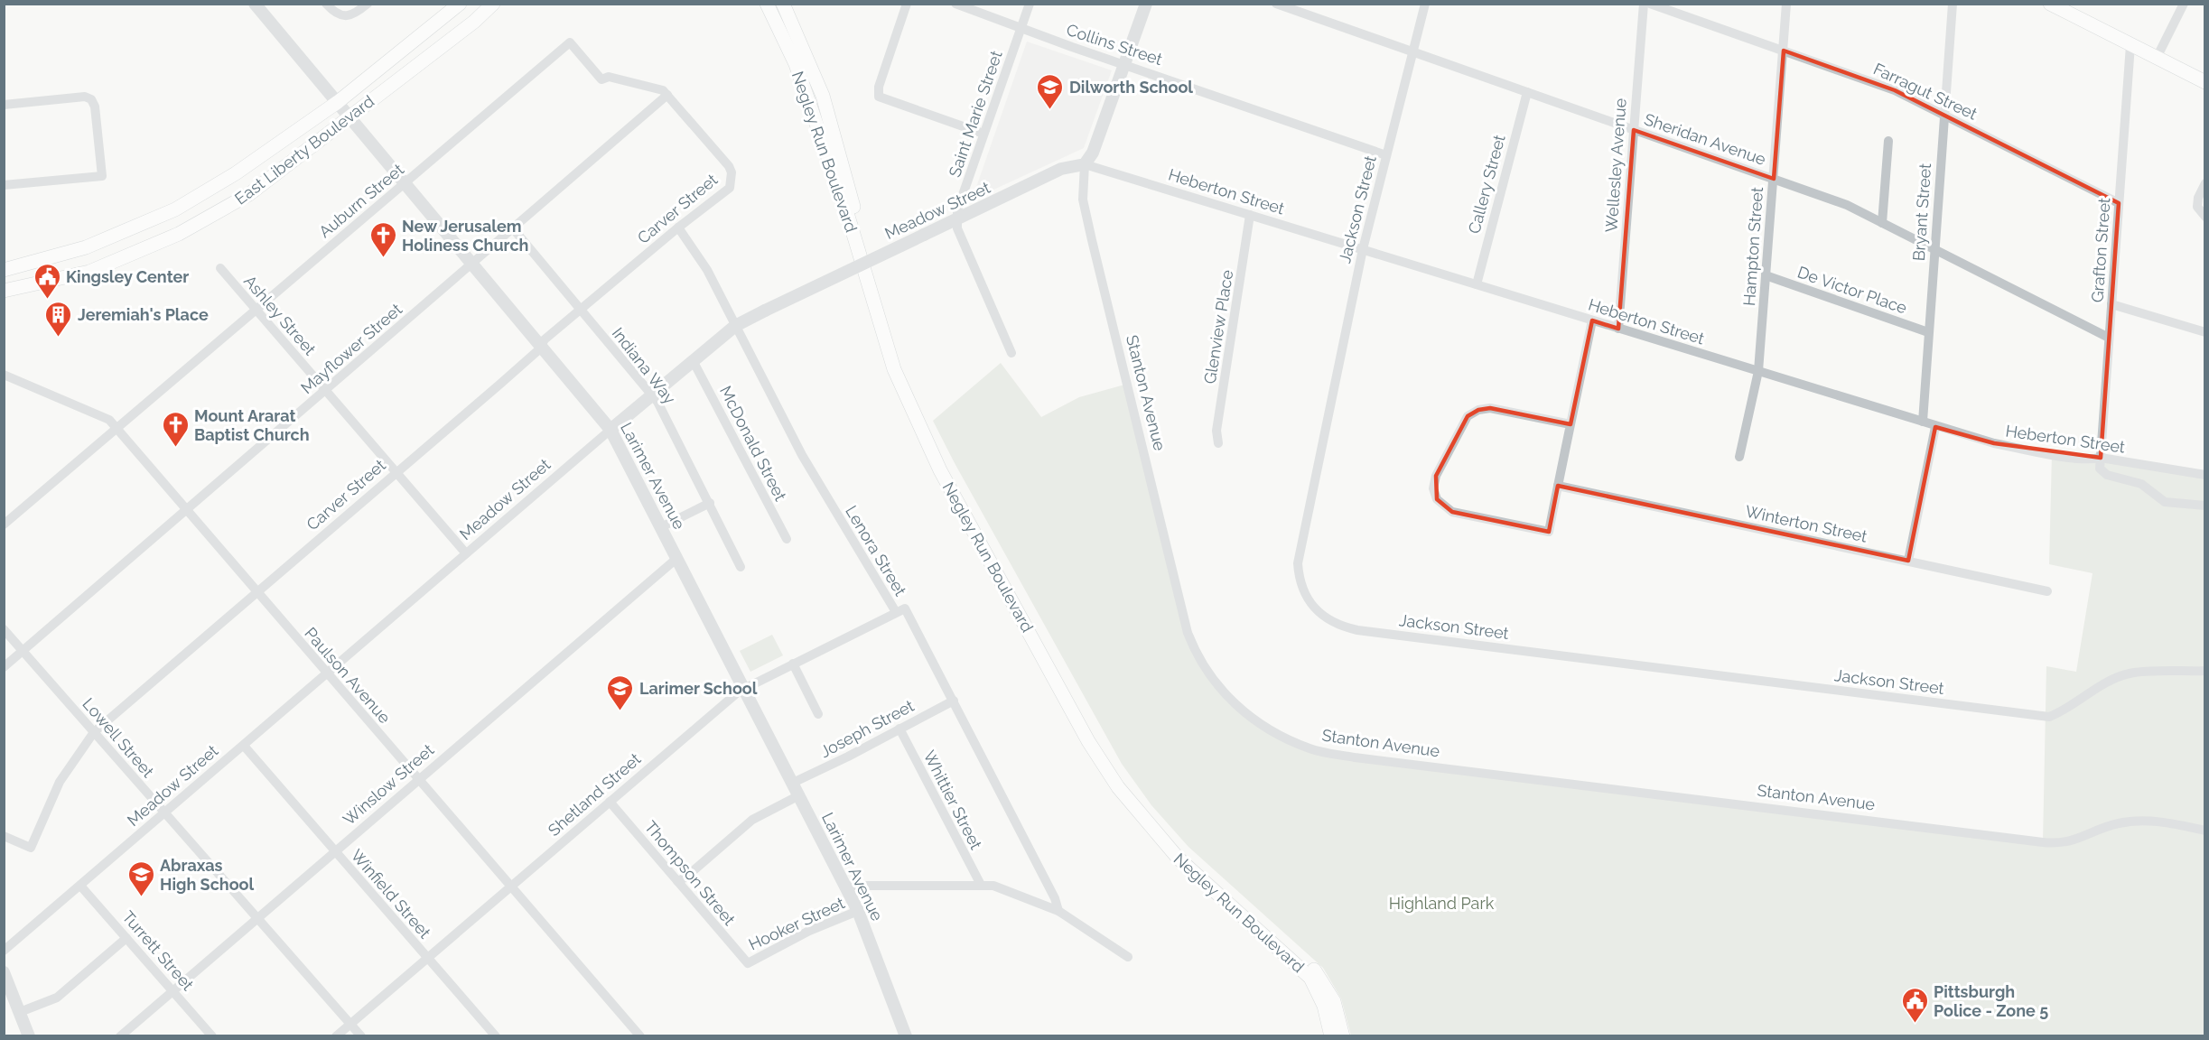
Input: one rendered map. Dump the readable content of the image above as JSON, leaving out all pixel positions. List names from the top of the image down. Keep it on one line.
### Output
{"streets":{"main road":["East Liberty Boulevard","Negley Run Boulevard"],"street":["Collins Street","Farragut Street","Saint Marie Street","Sheridan Avenue","Wellesley Avenue","Callery Street","Heberton Street","Auburn Street","Carver Street","Jackson Street","Meadow Street","Bryant Street","Hampton Street","Grafton Street","De Victor Place","Ashley Street","Glenview Place","Mayflower Street","Indiana Way","Stanton Avenue","McDonald Street","Larimer Avenue","Winterton Street","Lenora Street","Paulson Avenue","Joseph Street","Lowell Street","Winslow Street","Shetland Street","Whittier Street","Thompson Street","Winfield Street","Hooker Street","Turrett Street"]},"crossings":[["Collins Street","Saint Marie Street"],["Collins Street","Jackson Street"],["Collins Street","Stanton Avenue"],["Farragut Street","Bryant Street"],["Farragut Street","Hampton Street"],["Farragut Street","Grafton Street"],["Saint Marie Street","Meadow Street"],["Sheridan Avenue","Wellesley Avenue"],["Sheridan Avenue","Callery Street"],["Sheridan Avenue","Jackson Street"],["Sheridan Avenue","Bryant Street"],["Sheridan Avenue","Hampton Street"],["Sheridan Avenue","Grafton Street"],["East Liberty Boulevard","Larimer Avenue"],["Wellesley Avenue","Heberton Street"],["Callery Street","Heberton Street"],["Heberton Street","Jackson Street"],["Heberton Street","Meadow Street"],["Heberton Street","Bryant Street"],["Heberton Street","Hampton Street"],["Heberton Street","Grafton Street"],["Heberton Street","Glenview Place"],["Heberton Street","Stanton Avenue"],["Auburn Street","Carver Street"],["Auburn Street","Ashley Street"],["Auburn Street","Mayflower Street"],["Auburn Street","Larimer Avenue"],["Auburn Street","Paulson Avenue"],["Carver Street","Ashley Street"],["Carver Street","Indiana Way"],["Carver Street","Larimer Avenue"],["Carver Street","Lenora Street"],["Carver Street","Paulson Avenue"],["Carver Street","Lowell Street"],["Meadow Street","Ashley Street"],["Meadow Street","Indiana Way"],["Meadow Street","Stanton Avenue"],["Meadow Street","McDonald Street"],["Meadow Street","Larimer Avenue"],["Meadow Street","Lenora Street"],["Meadow Street","Paulson Avenue"],["Meadow Street","Lowell Street"],["Meadow Street","Winfield Street"],["Meadow Street","Turrett Street"],["Bryant Street","De Victor Place"],["Hampton Street","De Victor Place"],["Ashley Street","Mayflower Street"],["Mayflower Street","Indiana Way"],["Mayflower Street","Larimer Avenue"],["Mayflower Street","Paulson Avenue"],["Mayflower Street","Lowell Street"],["Larimer Avenue","Joseph Street"],["Larimer Avenue","Winslow Street"],["Larimer Avenue","Shetland Street"],["Larimer Avenue","Hooker Street"],["Lenora Street","Joseph Street"],["Lenora Street","Shetland Street"],["Paulson Avenue","Winslow Street"],["Paulson Avenue","Shetland Street"],["Joseph Street","Whittier Street"],["Lowell Street","Winslow Street"],["Lowell Street","Shetland Street"],["Winslow Street","Winfield Street"],["Winslow Street","Turrett Street"],["Shetland Street","Thompson Street"],["Shetland Street","Winfield Street"],["Thompson Street","Hooker Street"]],"parks":["Highland Park"],"places":{"school or university":["Dilworth School","Larimer School","Abraxas High School"],"church":["New Jerusalem Holiness Church","Mount Ararat Baptist Church"],"public building":["Kingsley Center","Pittsburgh Police - Zone 5"],"building":["Jeremiah's Place"]}}
